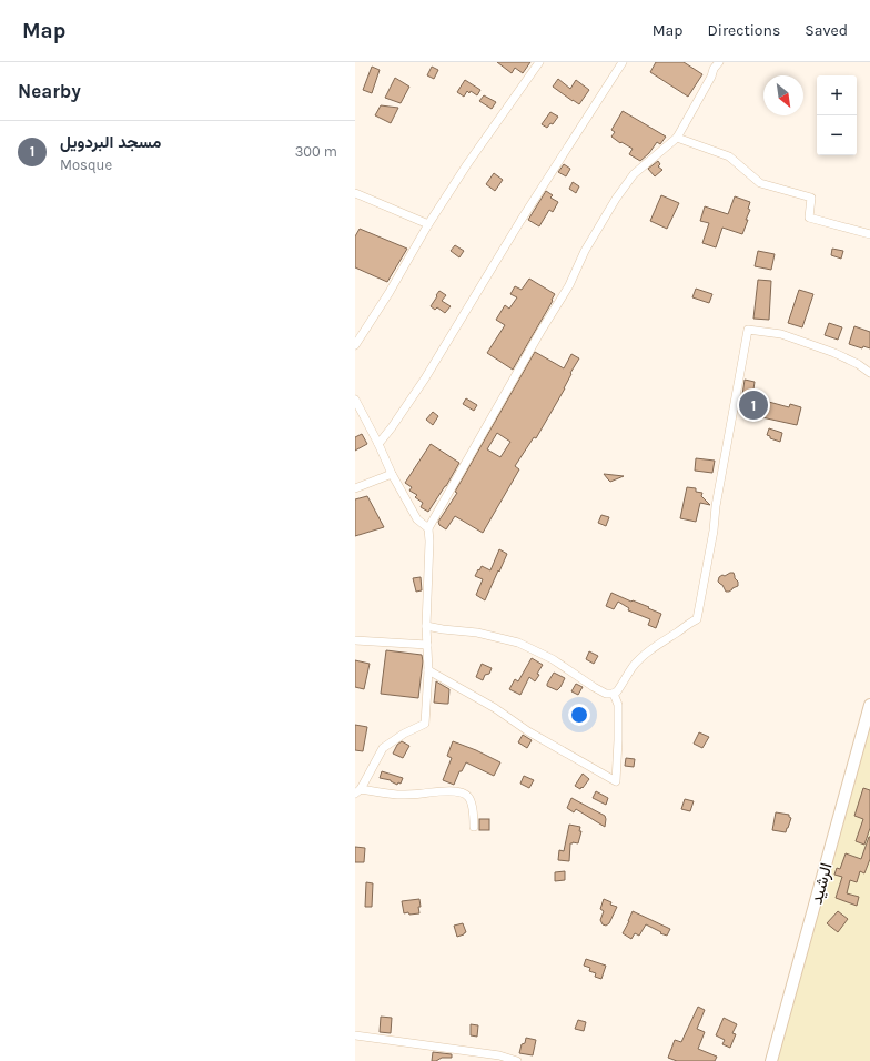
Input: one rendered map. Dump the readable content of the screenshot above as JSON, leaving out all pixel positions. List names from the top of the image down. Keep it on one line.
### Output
{"streets":{"main road":["الرشيد"]},"north":"bottom right","page":{"header":"Map","nav":["Map","Directions","Saved"],"heading":"Nearby","map_buttons":["+","−"],"list":[{"mark":"1","name":"مسجد البردويل","note":"Mosque","value":"300 m"}],"pins":"1"}}
